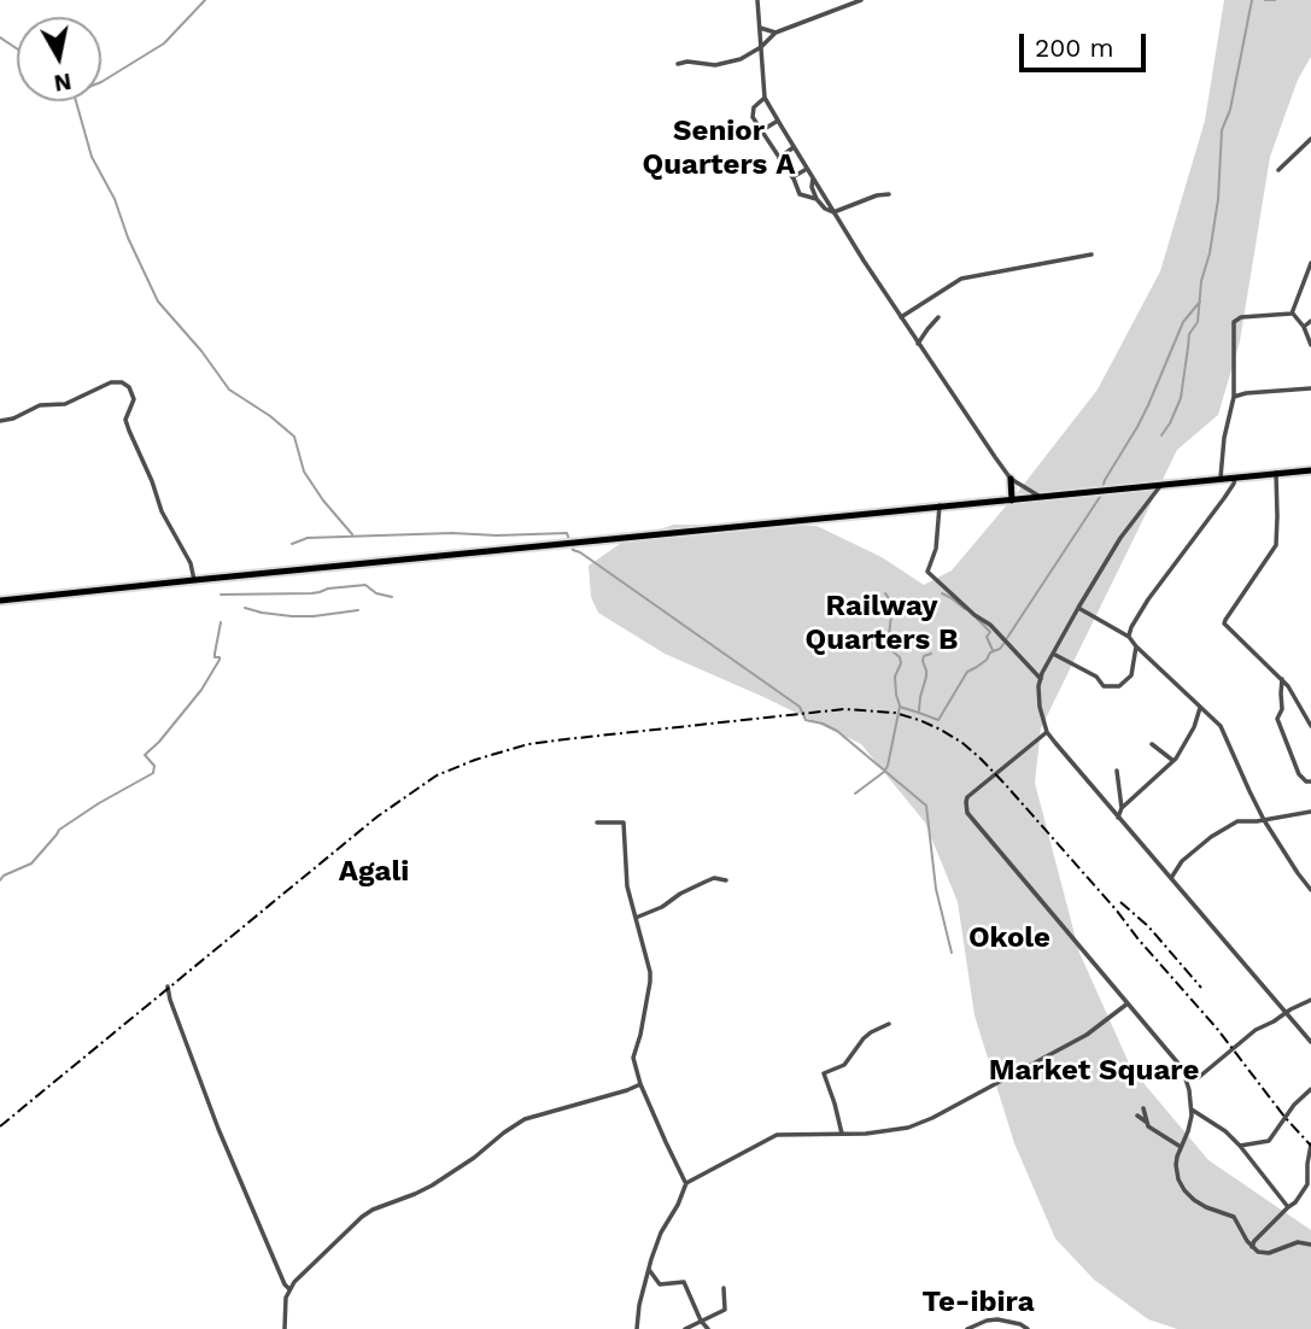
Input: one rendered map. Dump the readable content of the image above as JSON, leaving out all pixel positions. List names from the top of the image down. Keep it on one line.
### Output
{"districts":["Senior Quarters A","Railway Quarters B","Agali","Okole","Market Square","Te-ibira"],"scale_bar":"200 m","north":"bottom"}
